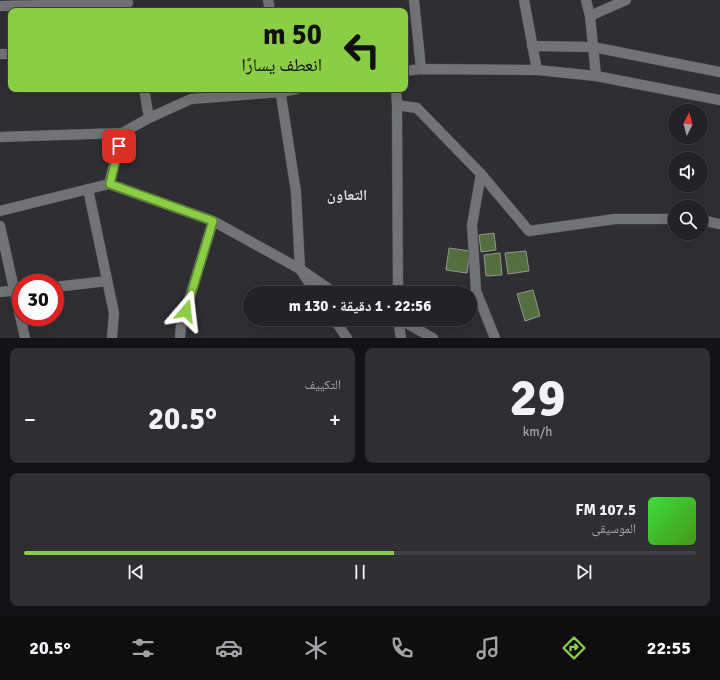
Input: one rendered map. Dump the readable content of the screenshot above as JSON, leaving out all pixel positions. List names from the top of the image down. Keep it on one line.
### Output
{"districts":["التعاون"],"north":"top","page":{"turn":["50 m","انعطف يسارًا"],"limit":"30","trip":"22:56 · 1 دقيقة · 130 m","tile":[["29","km/h"],"التكييف"],"heat":["−","20.5°","+"],"song":["107.5 FM","الموسيقى"],"tabs":["22:55","20.5°"]}}
